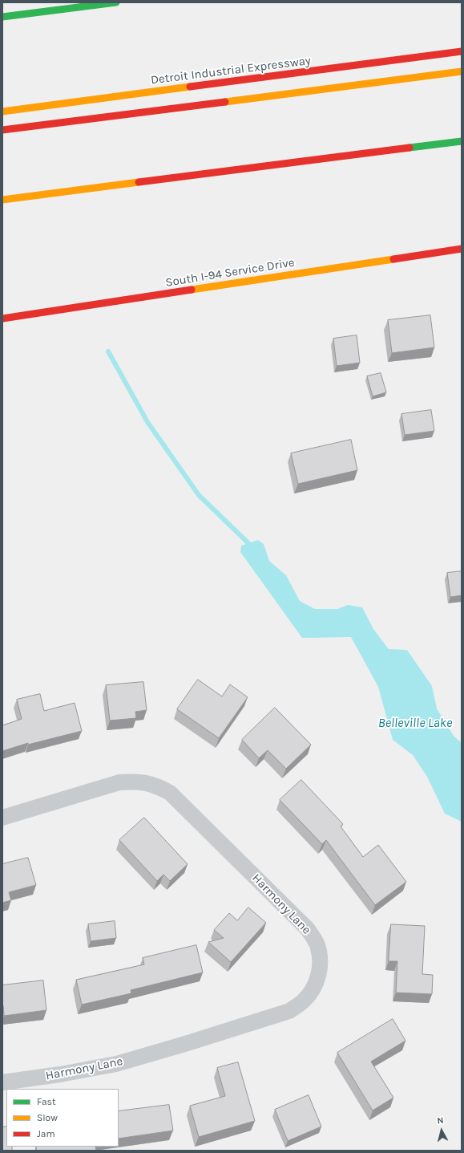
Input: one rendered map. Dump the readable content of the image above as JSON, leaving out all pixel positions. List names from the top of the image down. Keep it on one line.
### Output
{"streets":{"main road":["Detroit Industrial Expressway","South I-94 Service Drive"],"street":["Harmony Lane"]},"water":["Belleville Lake"],"legend":["Fast","Slow","Jam"],"north":"top"}
